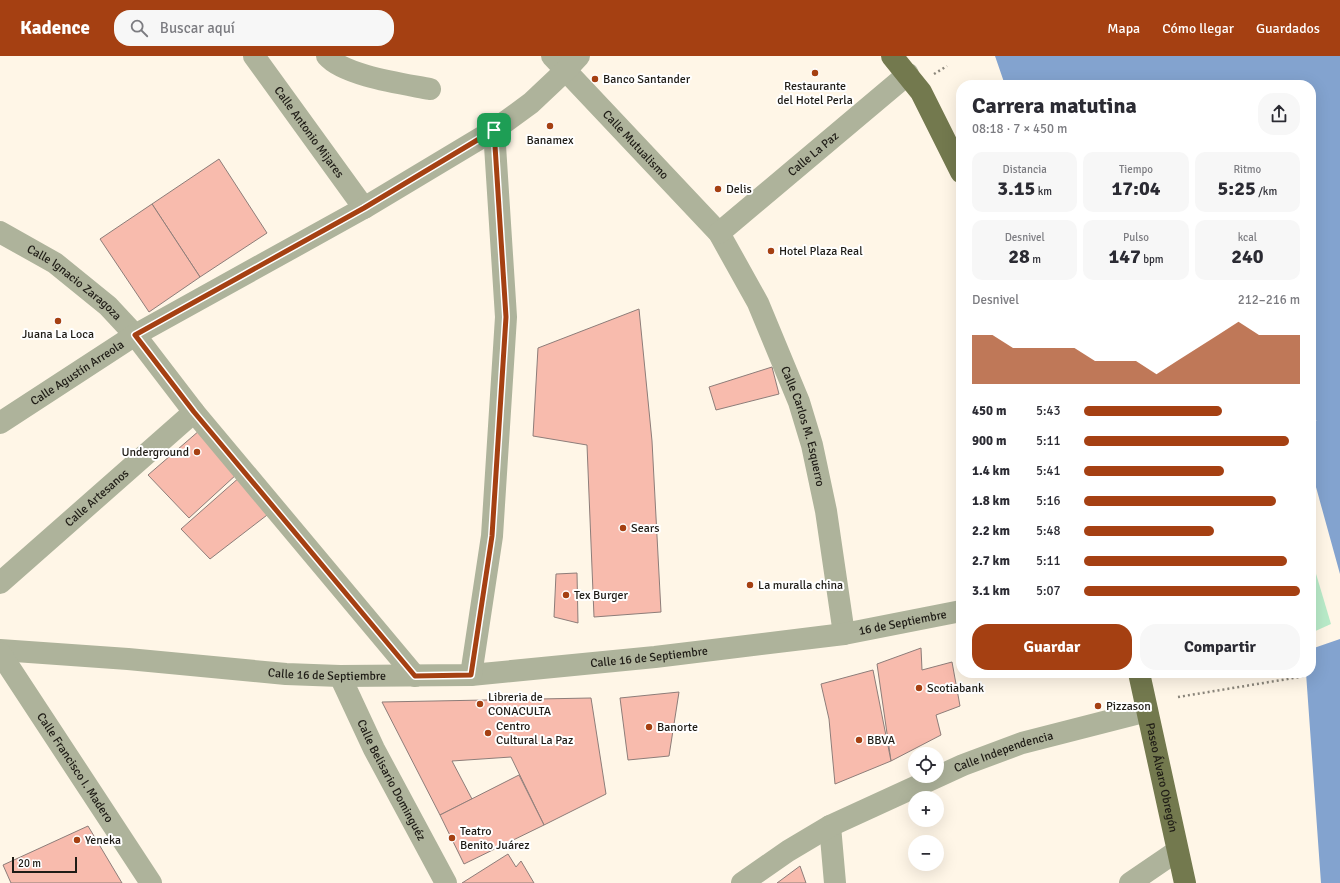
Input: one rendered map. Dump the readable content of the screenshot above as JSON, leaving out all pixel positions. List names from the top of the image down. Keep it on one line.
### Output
{"streets":{"main road":["Paseo Álvaro Obregón"],"street":["Calle Antonio Mijares","Calle Mutualismo","Calle La Paz","Calle Ignacio Zaragoza","Calle Agustín Arreola","Calle Carlos M. Esquerro","Calle Artesanos","16 de Septiembre","Calle 16 de Septiembre","Calle Independencia","Calle Francisco I. Madero","Calle Belisario Dominguéz"]},"crossings":[["Calle Antonio Mijares","Calle Agustín Arreola"],["Calle Mutualismo","Calle La Paz"],["Calle Mutualismo","Calle Agustín Arreola"],["Calle Mutualismo","Calle Carlos M. Esquerro"],["Calle La Paz","Calle Carlos M. Esquerro"],["Calle Ignacio Zaragoza","Calle Agustín Arreola"],["Calle Ignacio Zaragoza","Calle Artesanos"],["Calle Ignacio Zaragoza","Calle 16 de Septiembre"],["Calle Carlos M. Esquerro","16 de Septiembre"],["Calle Carlos M. Esquerro","Calle 16 de Septiembre"],["16 de Septiembre","Calle 16 de Septiembre"],["Calle 16 de Septiembre","Calle Francisco I. Madero"],["Calle 16 de Septiembre","Calle Belisario Dominguéz"],["Calle Independencia","Paseo Álvaro Obregón"]],"places":["Restaurante del Hotel Perla","Banco Santander","Banamex","Delis","Hotel Plaza Real","Juana La Loca","Underground","Sears","La muralla china","Tex Burger","Scotiabank","Libreria de CONACULTA","Pizzason","Banorte","Centro Cultural La Paz","BBVA","Teatro Benito Juárez","Yeneka"],"scale_bar":"20 m","page":{"header":"Kadence","search":"Buscar aquí","nav":["Mapa","Cómo llegar","Guardados"],"heading":["Carrera matutina","08:18 · 7 × 450 m"],"stats":[["Distancia","3.15 km"],["Tiempo","17:04"],["Ritmo","5:25 /km"],["Desnivel","28 m"],["Pulso","147 bpm"],["kcal","240"]],"chart":["Desnivel","212–216 m"],"list":[{"name":"450 m","note":"5:43"},{"name":"900 m","note":"5:11"},{"name":"1.4 km","note":"5:41"},{"name":"1.8 km","note":"5:16"},{"name":"2.2 km","note":"5:48"},{"name":"2.7 km","note":"5:11"},{"name":"3.1 km","note":"5:07"}],"buttons":["Guardar","Compartir"],"map_buttons":["+","−"],"scale":"20 m"}}
